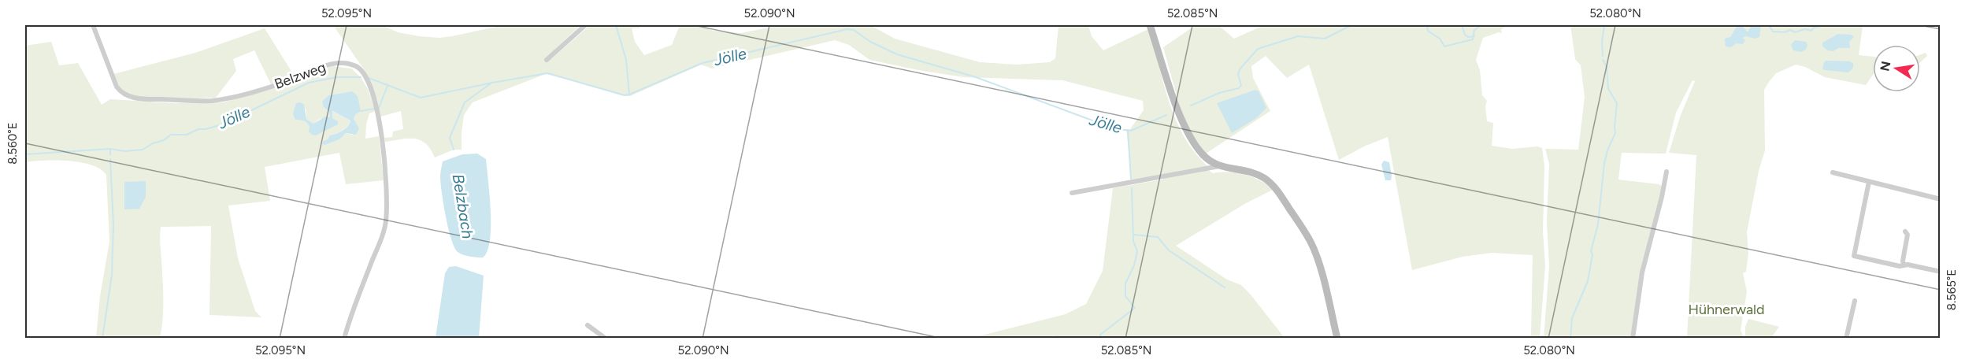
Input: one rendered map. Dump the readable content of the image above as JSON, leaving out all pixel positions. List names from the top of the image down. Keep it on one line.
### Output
{"streets":{"street":["Belzweg"]},"water":["Jölle","Belzbach"],"parks":["Hühnerwald"],"north":"left","coordinates":["52.095°N","52.090°N","52.085°N","52.080°N","8.560°E","8.565°E"]}
